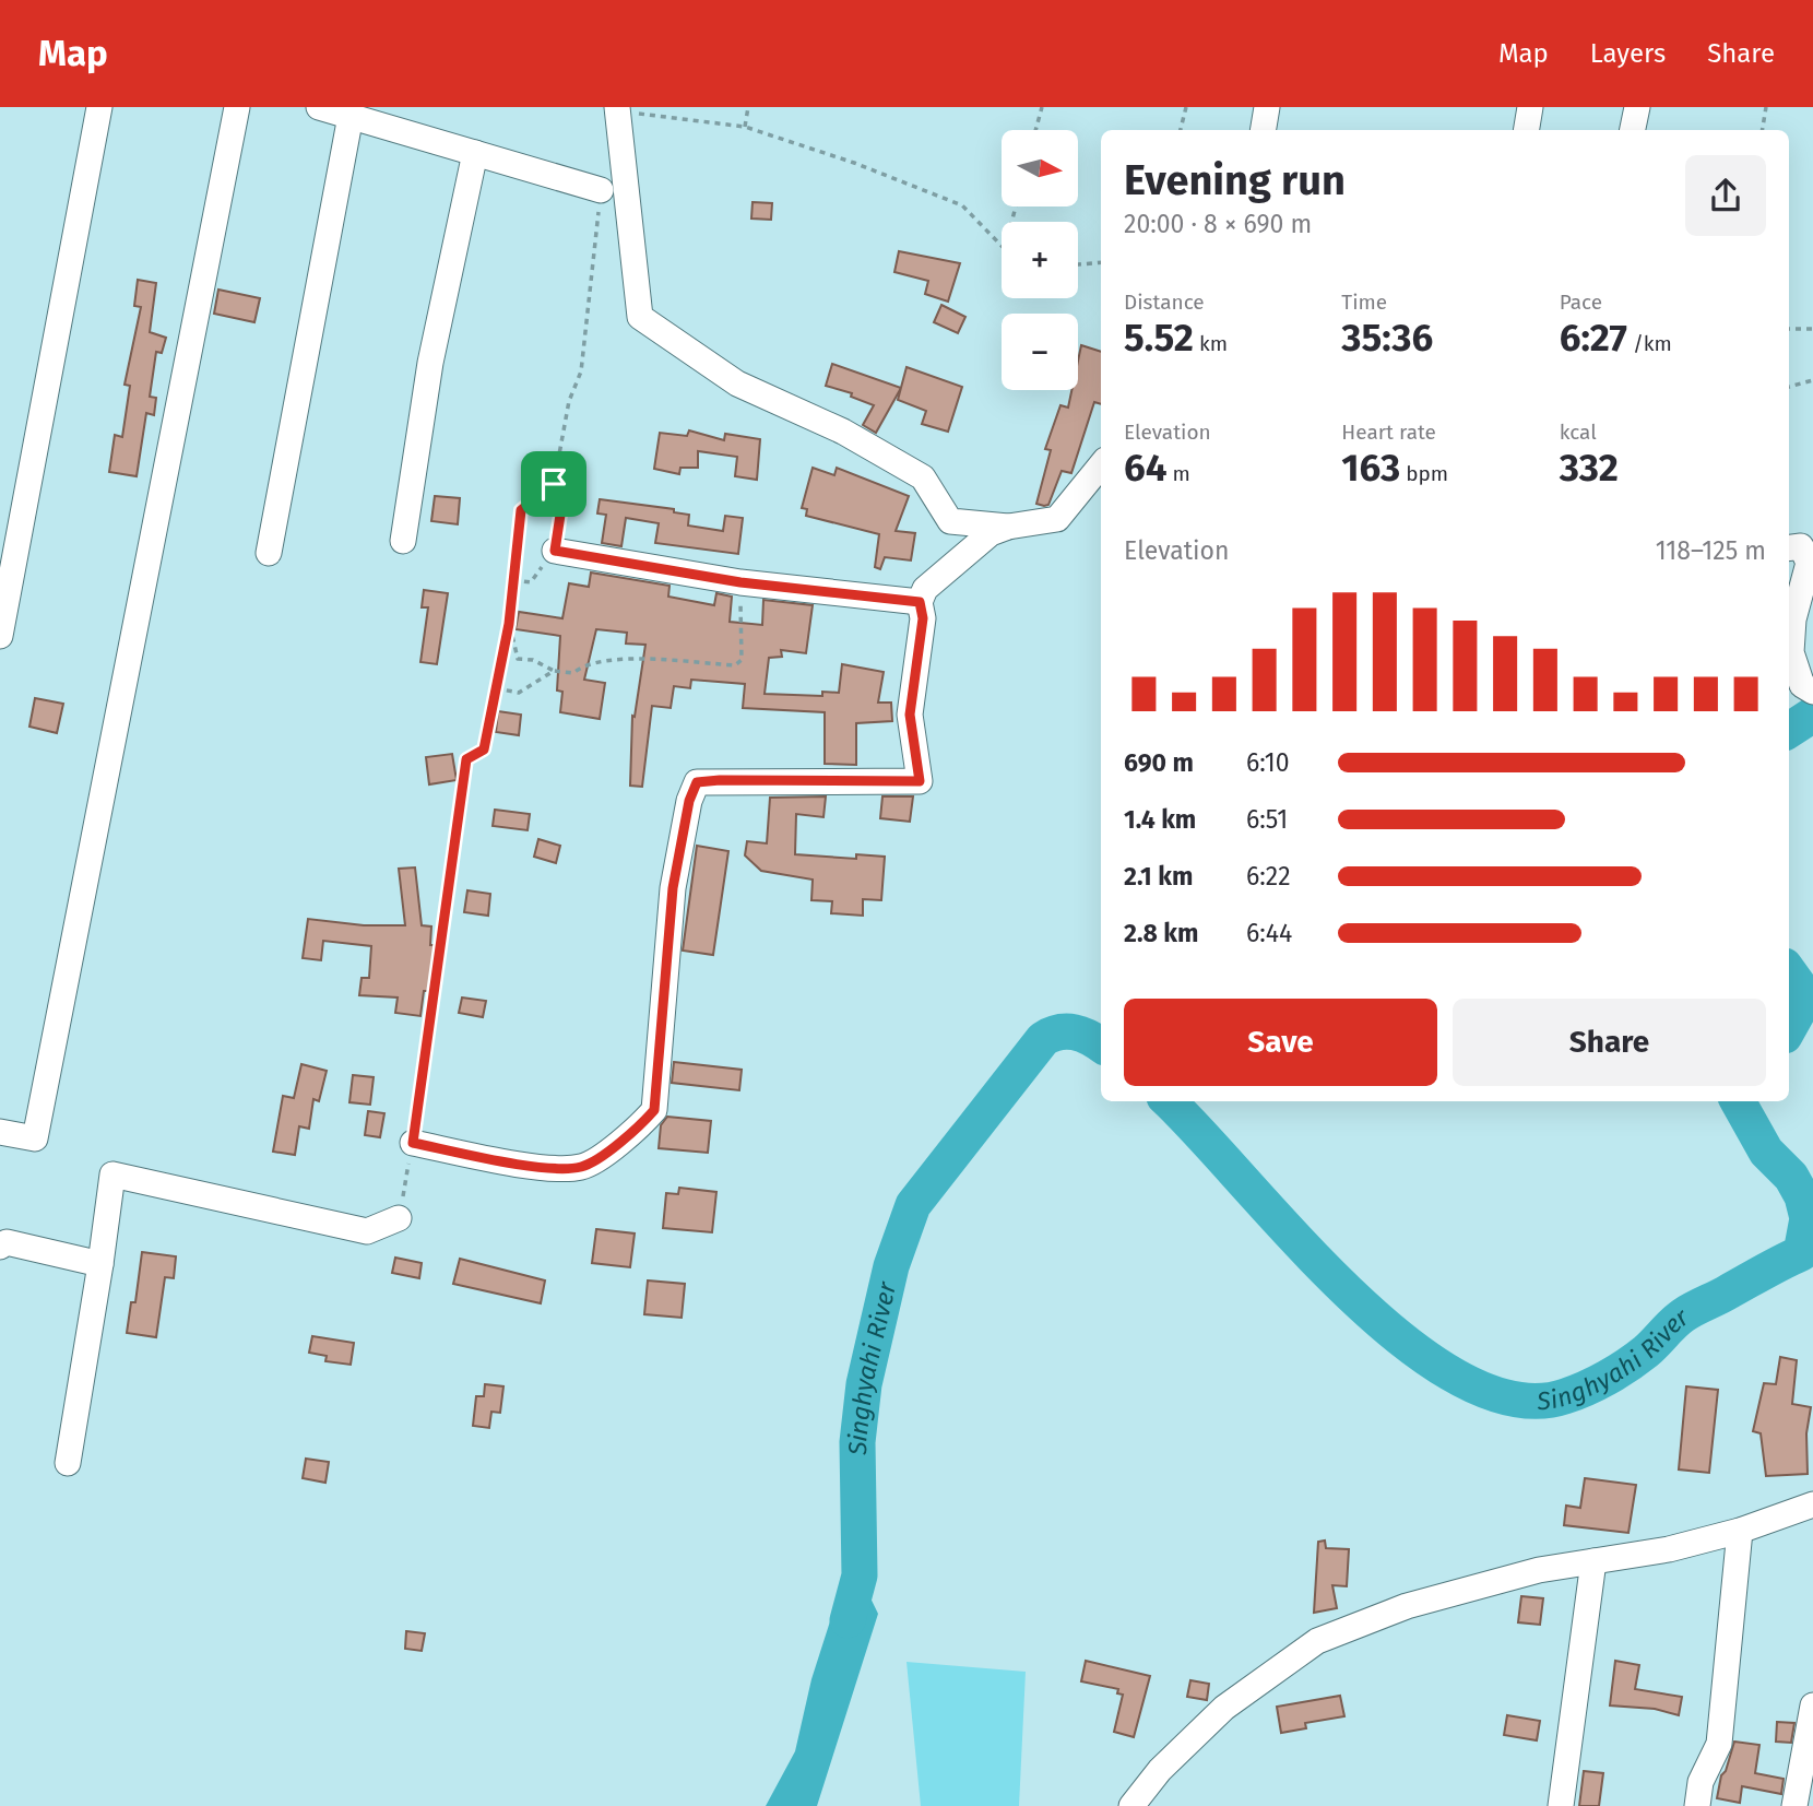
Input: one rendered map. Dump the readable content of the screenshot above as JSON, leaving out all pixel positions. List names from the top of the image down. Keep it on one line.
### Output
{"water":["Singhyahi River"],"north":"right","page":{"header":"Map","nav":["Map","Layers","Share"],"map_buttons":["+","−"],"heading":["Evening run","20:00 · 8 × 690 m"],"stats":[["Distance","5.52 km"],["Time","35:36"],["Pace","6:27 /km"],["Elevation","64 m"],["Heart rate","163 bpm"],["kcal","332"]],"chart":["Elevation","118–125 m"],"list":[{"name":"690 m","note":"6:10"},{"name":"1.4 km","note":"6:51"},{"name":"2.1 km","note":"6:22"},{"name":"2.8 km","note":"6:44"}],"buttons":["Save","Share"]}}
